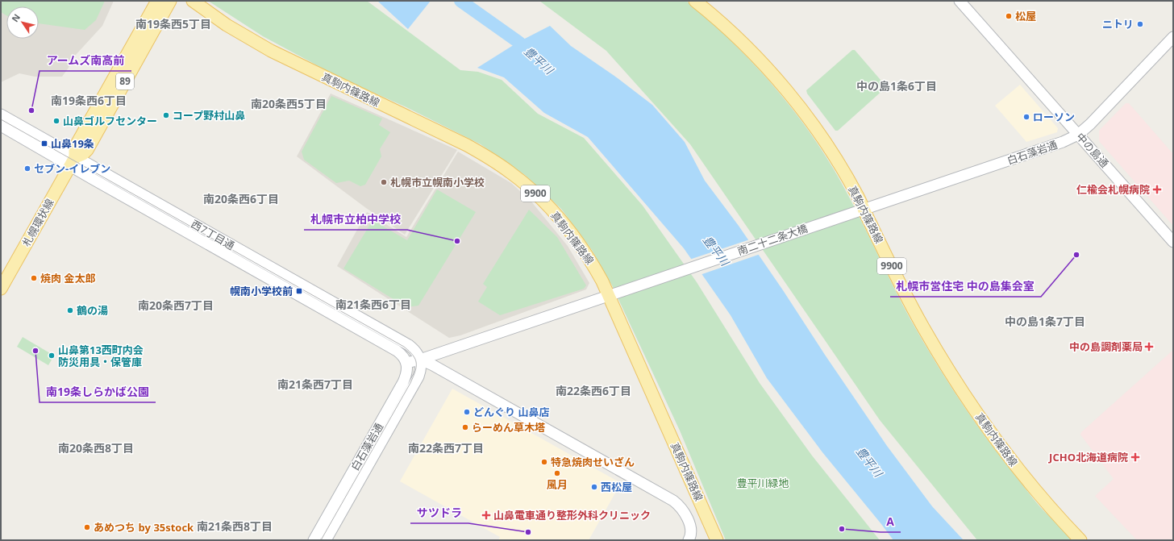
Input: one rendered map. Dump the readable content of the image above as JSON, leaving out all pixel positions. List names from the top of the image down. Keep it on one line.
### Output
{"streets":{"main road":["89","真駒内篠路線","9900","札幌環状線"],"street":["中の島通","白石藻岩通","西7丁目通","南二十二条大橋"]},"crossings":[["真駒内篠路線","白石藻岩通"],["真駒内篠路線","南二十二条大橋"],["中の島通","白石藻岩通"],["白石藻岩通","西7丁目通"],["白石藻岩通","南二十二条大橋"],["札幌環状線","西7丁目通"]],"districts":["南19条西5丁目","中の島1条6丁目","南19条西6丁目","南20条西5丁目","南20条西6丁目","南21条西6丁目","南20条西7丁目","中の島1条7丁目","南21条西7丁目","南22条西6丁目","南20条西8丁目","南22条西7丁目","南21条西8丁目"],"water":["豊平川"],"parks":["豊平川緑地"],"places":{"other":["松屋","ニトリ","アームズ南高前","コープ野村山鼻","ローソン","山鼻ゴルフセンター","セブン-イレブン","札幌市立幌南小学校","札幌市立柏中学校","札幌市営住宅 中の島集会室","焼肉 金太郎","鶴の湯","南19条しらかば公園","山鼻第13西町内会 防災用具・保管庫","どんぐり 山鼻店","らーめん草木塔","特急焼肉せいざん","風月","西松屋","あめつち by 35stock","A","サツドラ"],"transit":["山鼻19条","幌南小学校前"],"health":["仁楡会札幌病院","中の島調剤薬局","JCHO北海道病院","山鼻電車通り整形外科クリニック"]},"north":"top left"}
